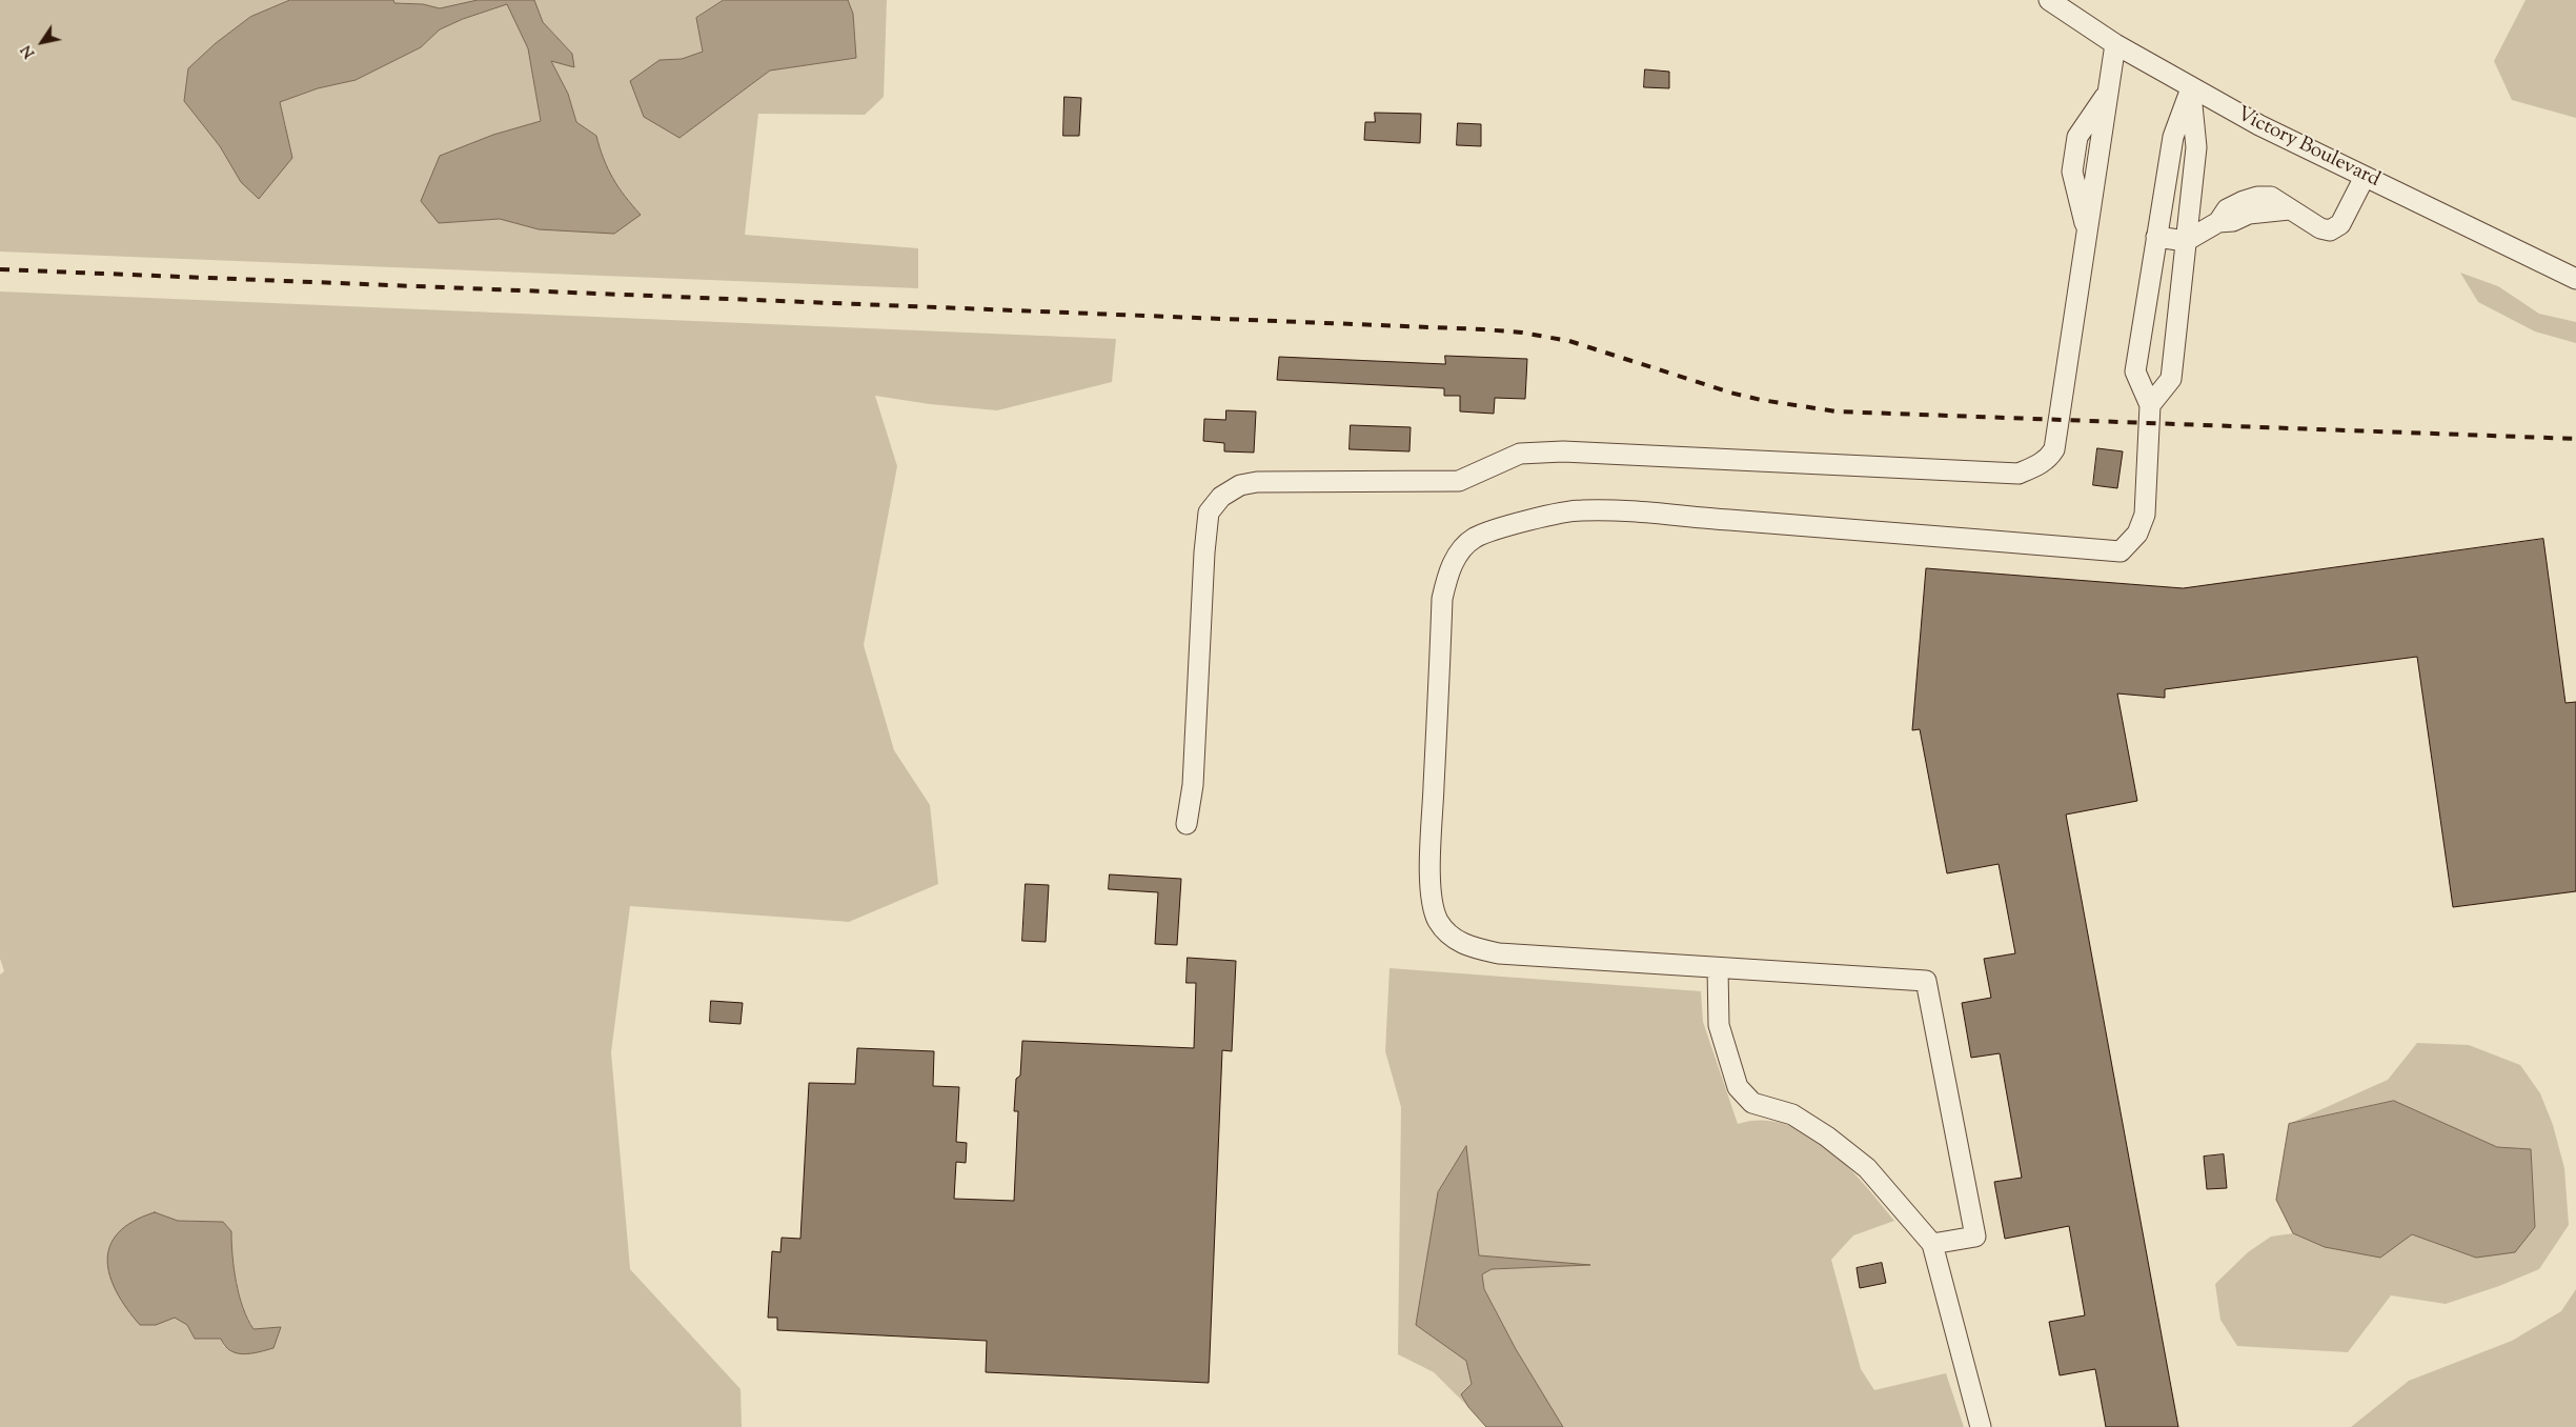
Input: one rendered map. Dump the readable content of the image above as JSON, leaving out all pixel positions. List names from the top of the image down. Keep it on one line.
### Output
{"streets":{"street":["Victory Boulevard"]},"north":"bottom left"}
